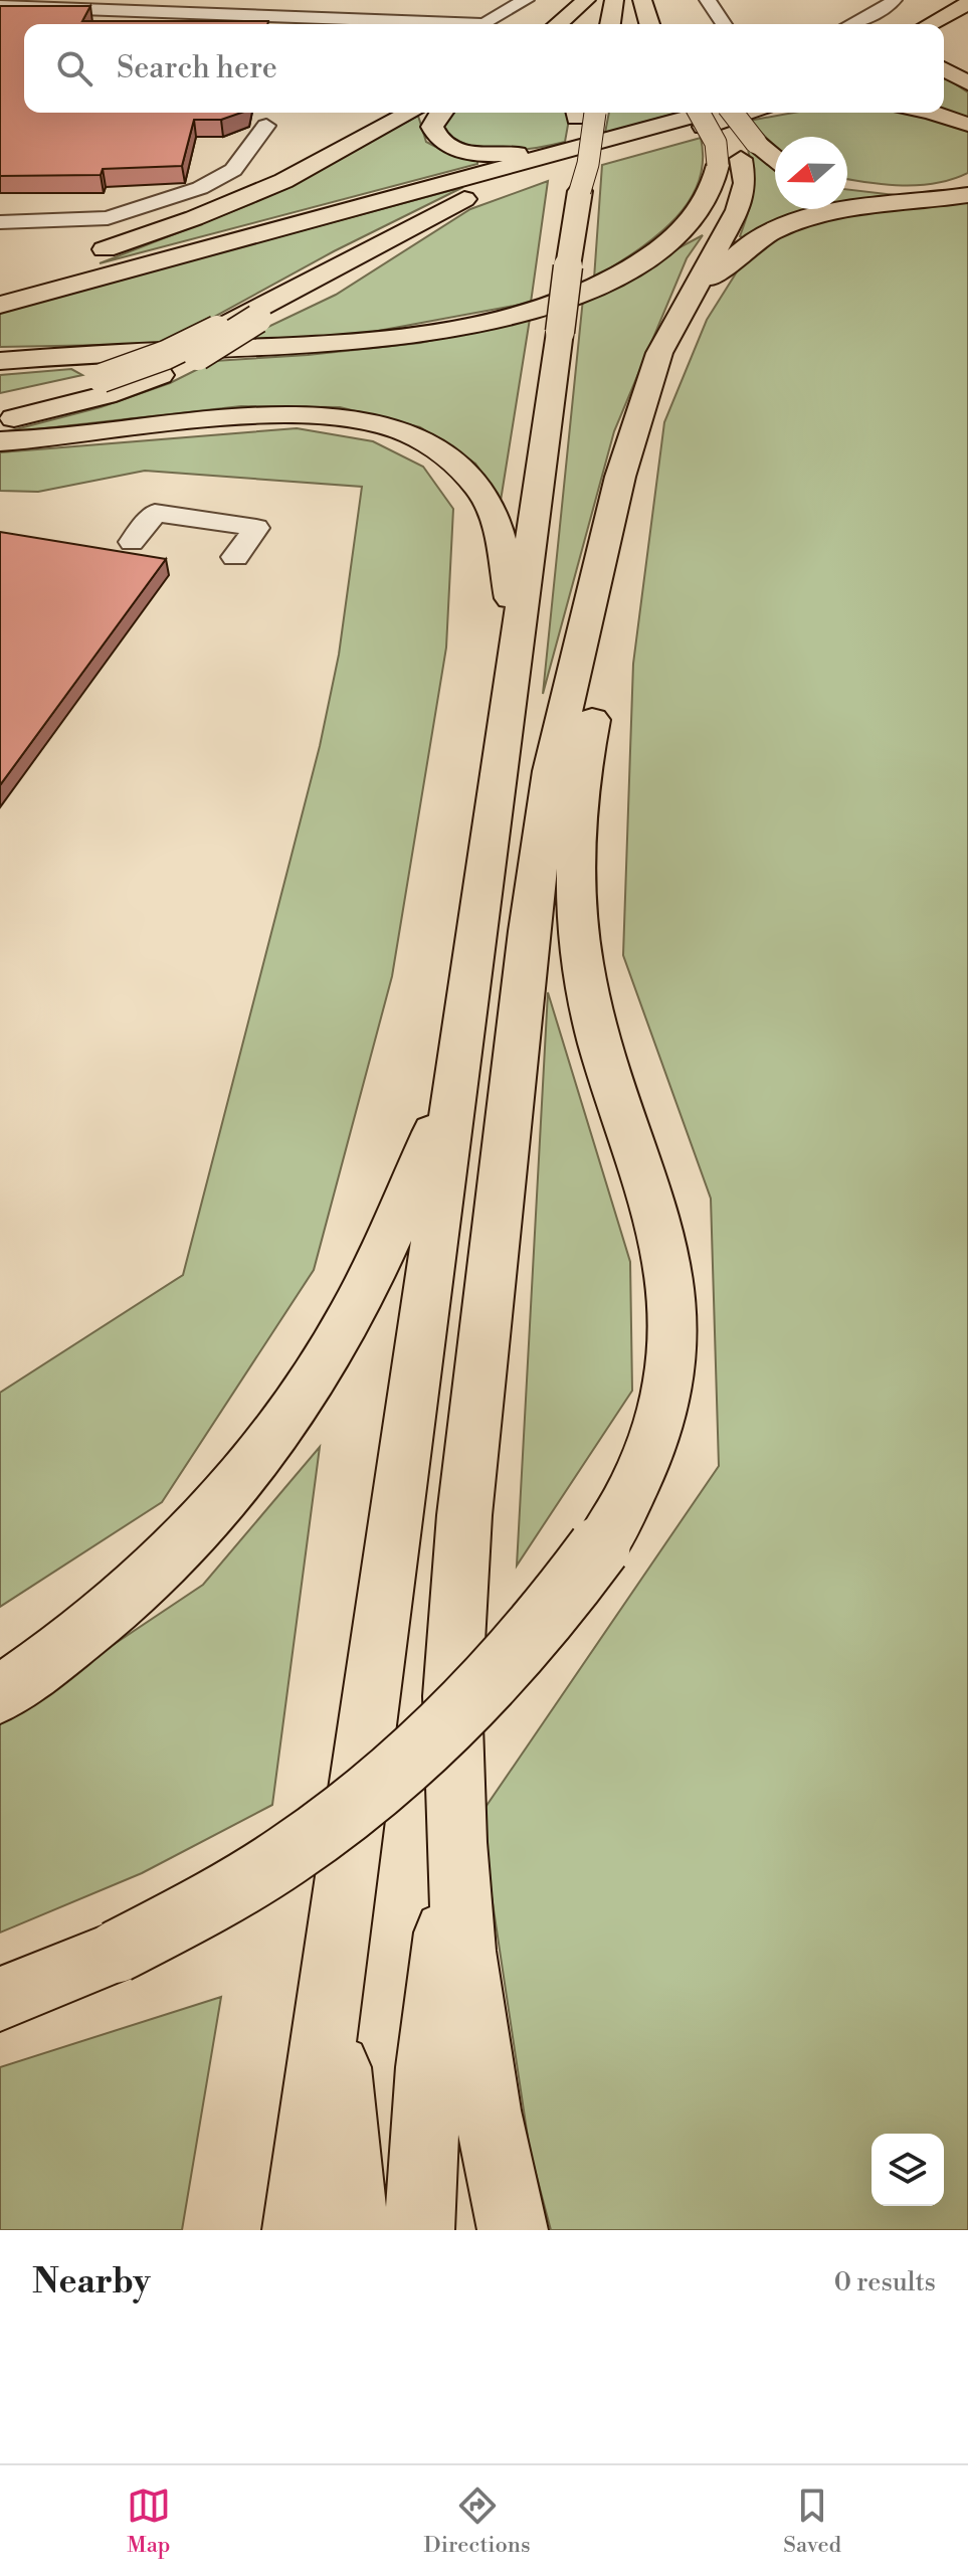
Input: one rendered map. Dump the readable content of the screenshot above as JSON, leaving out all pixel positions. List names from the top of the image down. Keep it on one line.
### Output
{"north":"left","page":{"search":"Search here","heading":["Nearby","0 results"],"nav":["Map","Directions","Saved"]}}
